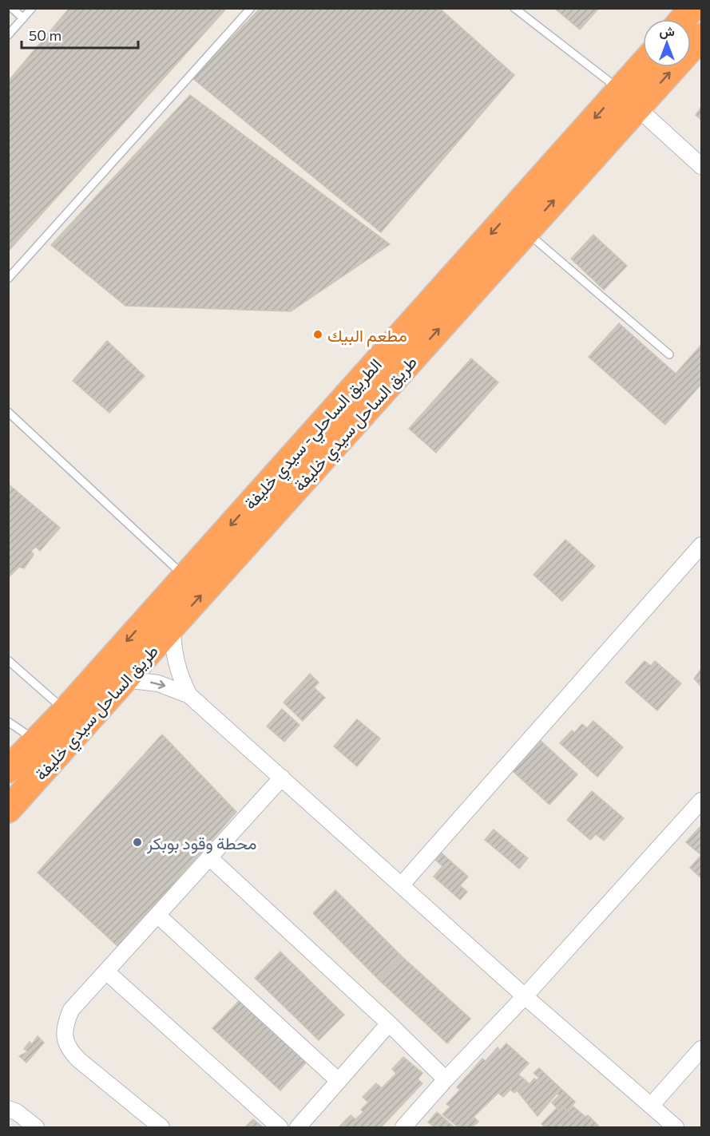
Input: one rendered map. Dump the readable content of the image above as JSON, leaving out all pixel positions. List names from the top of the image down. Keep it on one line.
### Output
{"streets":{"highway":["طريق الساحل سيدي خليفة","الطريق الساحلي- سيدي خليفة"]},"one_way":["طريق الساحل سيدي خليفة","الطريق الساحلي- سيدي خليفة"],"places":["مطعم البيك","محطة وقود بوبكر"],"scale_bar":"50 m","north":"top"}
